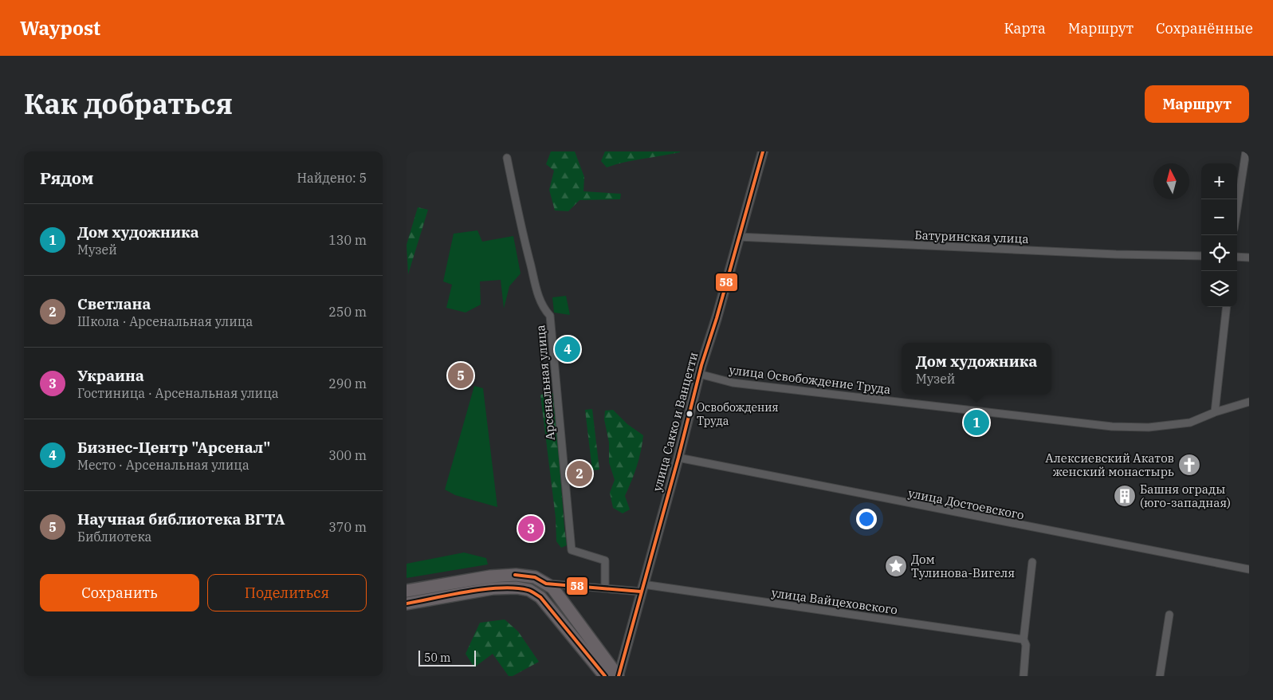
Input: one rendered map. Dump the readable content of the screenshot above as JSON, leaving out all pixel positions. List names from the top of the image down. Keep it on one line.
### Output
{"streets":{"street":["Батуринская улица","улица Освобождение Труда","Арсенальная улица","улица Сакко и Ванцетти","улица Достоевского","улица Вайцеховского"]},"crossings":[["Батуринская улица","улица Сакко и Ванцетти"],["улица Освобождение Труда","улица Сакко и Ванцетти"],["Арсенальная улица","улица Вайцеховского"],["улица Сакко и Ванцетти","улица Достоевского"],["улица Сакко и Ванцетти","улица Вайцеховского"]],"places":{"other":["Освобождения Труда"],"church":["Алексиевский Акатов женский монастырь"],"building":["Башня ограды (юго-западная)"],"place":["Дом Тулинова-Вигеля"]},"lines":["transit line 58"],"scale_bar":"50 m","north":"top","page":{"header":"Waypost","nav":["Карта","Маршрут","Сохранённые"],"title":"Как добраться","buttons":["Маршрут",["Сохранить","Поделиться"]],"heading":["Рядом","Найдено: 5"],"map_buttons":["+","−"],"list":[{"mark":"1","name":"Дом художника","note":"Музей","value":"130 m"},{"mark":"2","name":"Светлана","note":"Школа · Арсенальная улица","value":"250 m"},{"mark":"3","name":"Украина","note":"Гостиница · Арсенальная улица","value":"290 m"},{"mark":"4","name":"Бизнес-Центр \"Арсенал\"","note":"Место · Арсенальная улица","value":"300 m"},{"mark":"5","name":"Научная библиотека ВГТА","note":"Библиотека","value":"370 m"}],"pins":["4","5","1","2","3"],"popup":["Дом художника","Музей"],"scale":"50 m"}}
